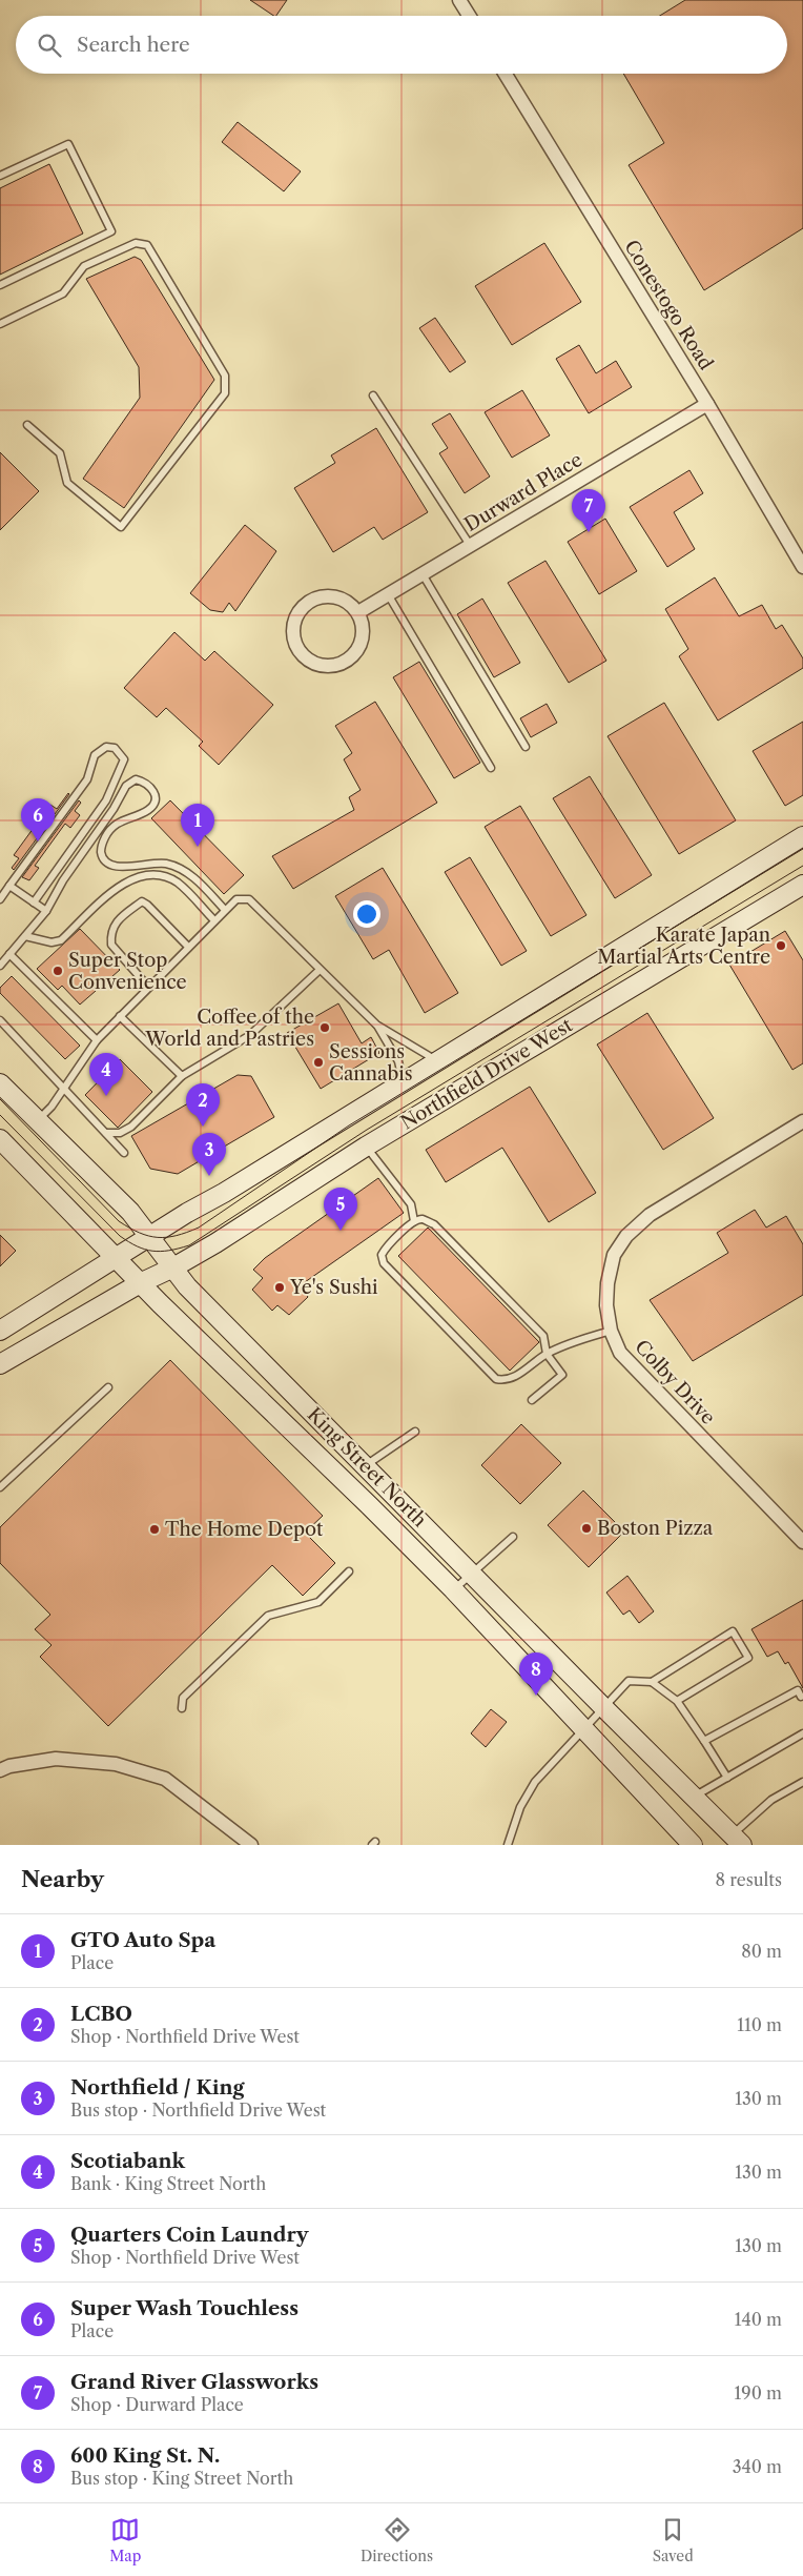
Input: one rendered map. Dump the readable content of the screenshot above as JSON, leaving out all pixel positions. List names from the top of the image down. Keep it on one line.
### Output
{"streets":{"main road":["Northfield Drive West","King Street North"],"street":["Conestogo Road","Durward Place","Colby Drive"]},"crossings":[["Conestogo Road","Durward Place"],["Northfield Drive West","King Street North"]],"places":["Karate Japan Martial Arts Centre","Super Stop Convenience","Coffee of the World and Pastries","Sessions Cannabis","Ye's Sushi","Boston Pizza","The Home Depot"],"page":{"search":"Search here","pins":["7","6","1","4","2","3","5","8"],"heading":["Nearby","8 results"],"list":[{"mark":"1","name":"GTO Auto Spa","note":"Place","value":"80 m"},{"mark":"2","name":"LCBO","note":"Shop · Northfield Drive West","value":"110 m"},{"mark":"3","name":"Northfield / King","note":"Bus stop · Northfield Drive West","value":"130 m"},{"mark":"4","name":"Scotiabank","note":"Bank · King Street North","value":"130 m"},{"mark":"5","name":"Quarters Coin Laundry","note":"Shop · Northfield Drive West","value":"130 m"},{"mark":"6","name":"Super Wash Touchless","note":"Place","value":"140 m"},{"mark":"7","name":"Grand River Glassworks","note":"Shop · Durward Place","value":"190 m"},{"mark":"8","name":"600 King St. N.","note":"Bus stop · King Street North","value":"340 m"}],"nav":["Map","Directions","Saved"]}}
